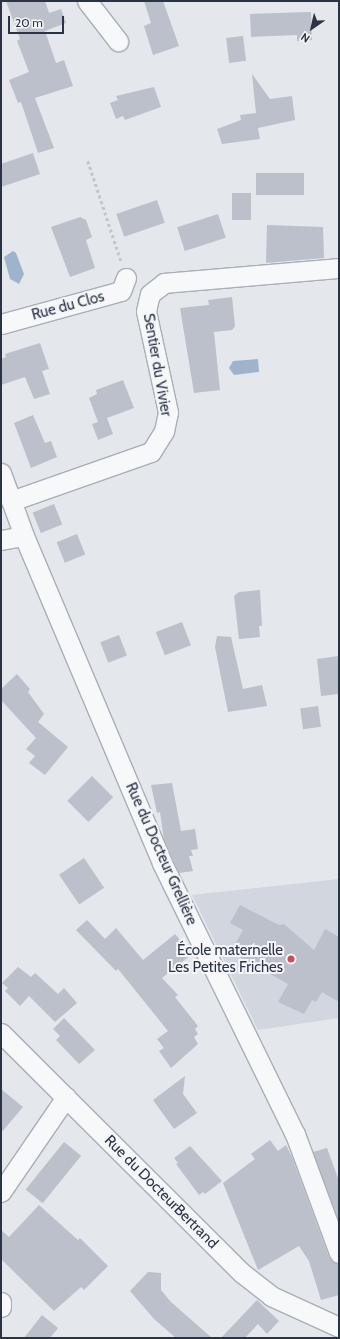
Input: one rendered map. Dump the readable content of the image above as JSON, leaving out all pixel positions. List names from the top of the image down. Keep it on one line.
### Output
{"streets":{"street":["Rue du Clos","Sentier du Vivier","Rue du Docteur Grellière","Rue du DocteurBertrand"]},"crossings":[["Sentier du Vivier","Rue du Docteur Grellière"]],"places":["École maternelle Les Petites Friches"],"scale_bar":"20 m","north":"bottom left"}
